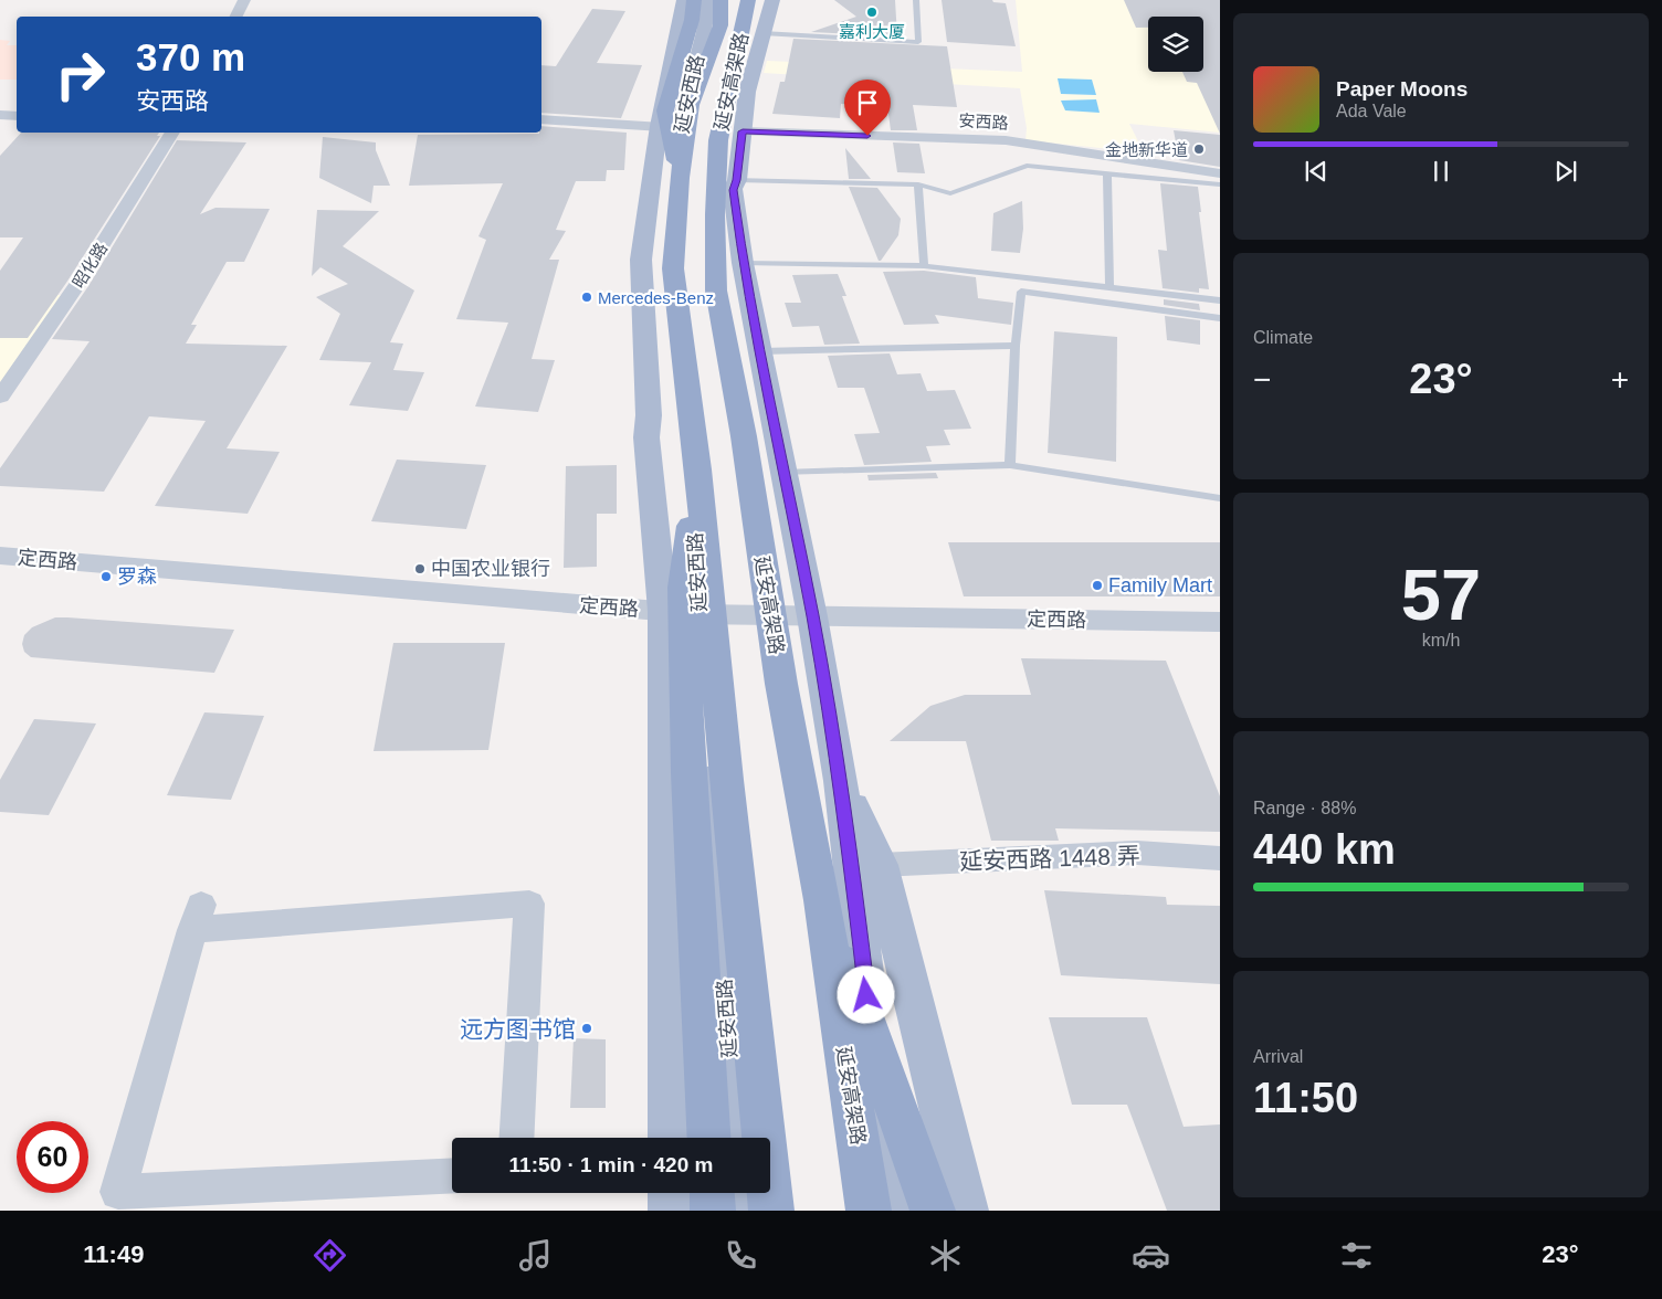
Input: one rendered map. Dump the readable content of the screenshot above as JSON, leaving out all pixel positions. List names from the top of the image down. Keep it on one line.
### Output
{"streets":{"highway":["延安高架路"],"main road":["延安西路"],"street":["安西路","昭化路","定西路","延安西路 1448 弄"]},"crossings":[["延安西路","定西路"]],"places":["嘉利大厦","金地新华道","Mercedes-Benz","中国农业银行","罗森","Family Mart","远方图书馆"],"page":{"turn":["370 m","安西路"],"song":["Paper Moons","Ada Vale"],"tile":["Climate",["57","km/h"],["Range · 88%","440 km"],["Arrival","11:50"]],"heat":["−","23°","+"],"limit":"60","trip":"11:50 · 1 min · 420 m","tabs":["11:49","23°"]}}
